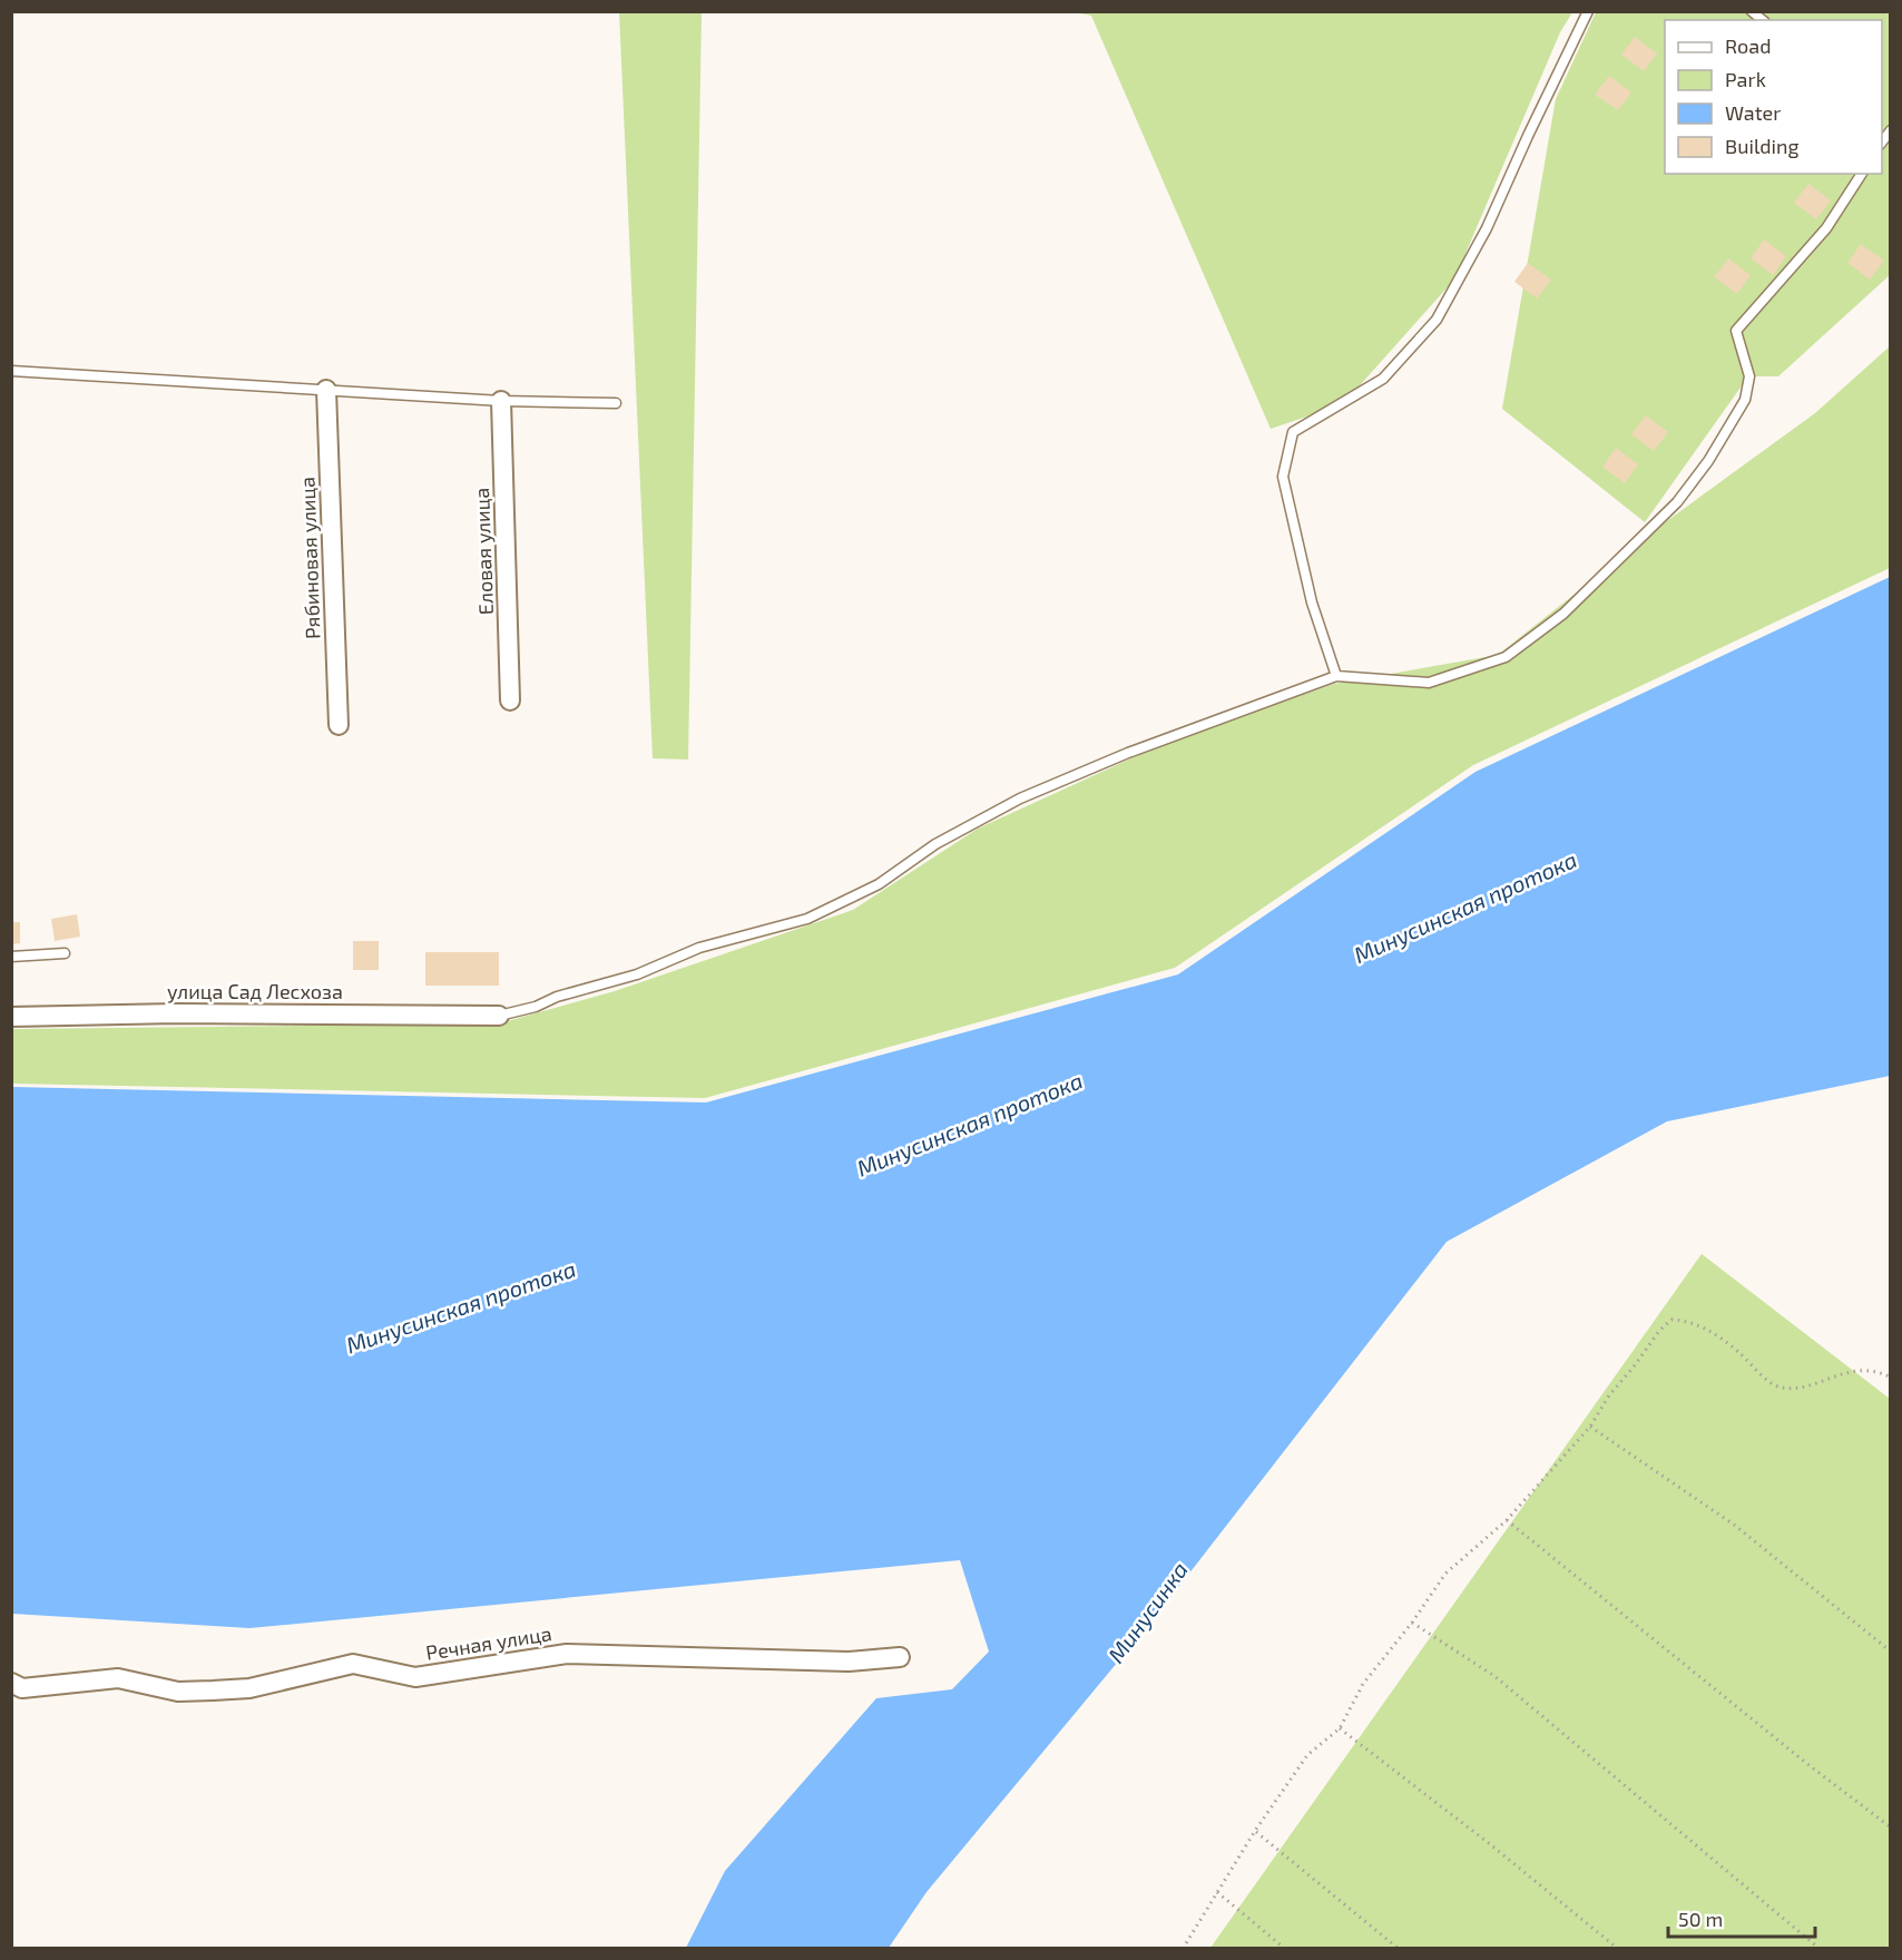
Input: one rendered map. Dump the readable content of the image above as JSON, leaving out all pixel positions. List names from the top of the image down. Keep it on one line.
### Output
{"streets":{"street":["Еловая улица","Рябиновая улица","улица Сад Лесхоза","Речная улица"]},"water":["Минусинская протока","Минусинка"],"legend":["Road","Park","Water","Building"],"scale_bar":"50 m"}
